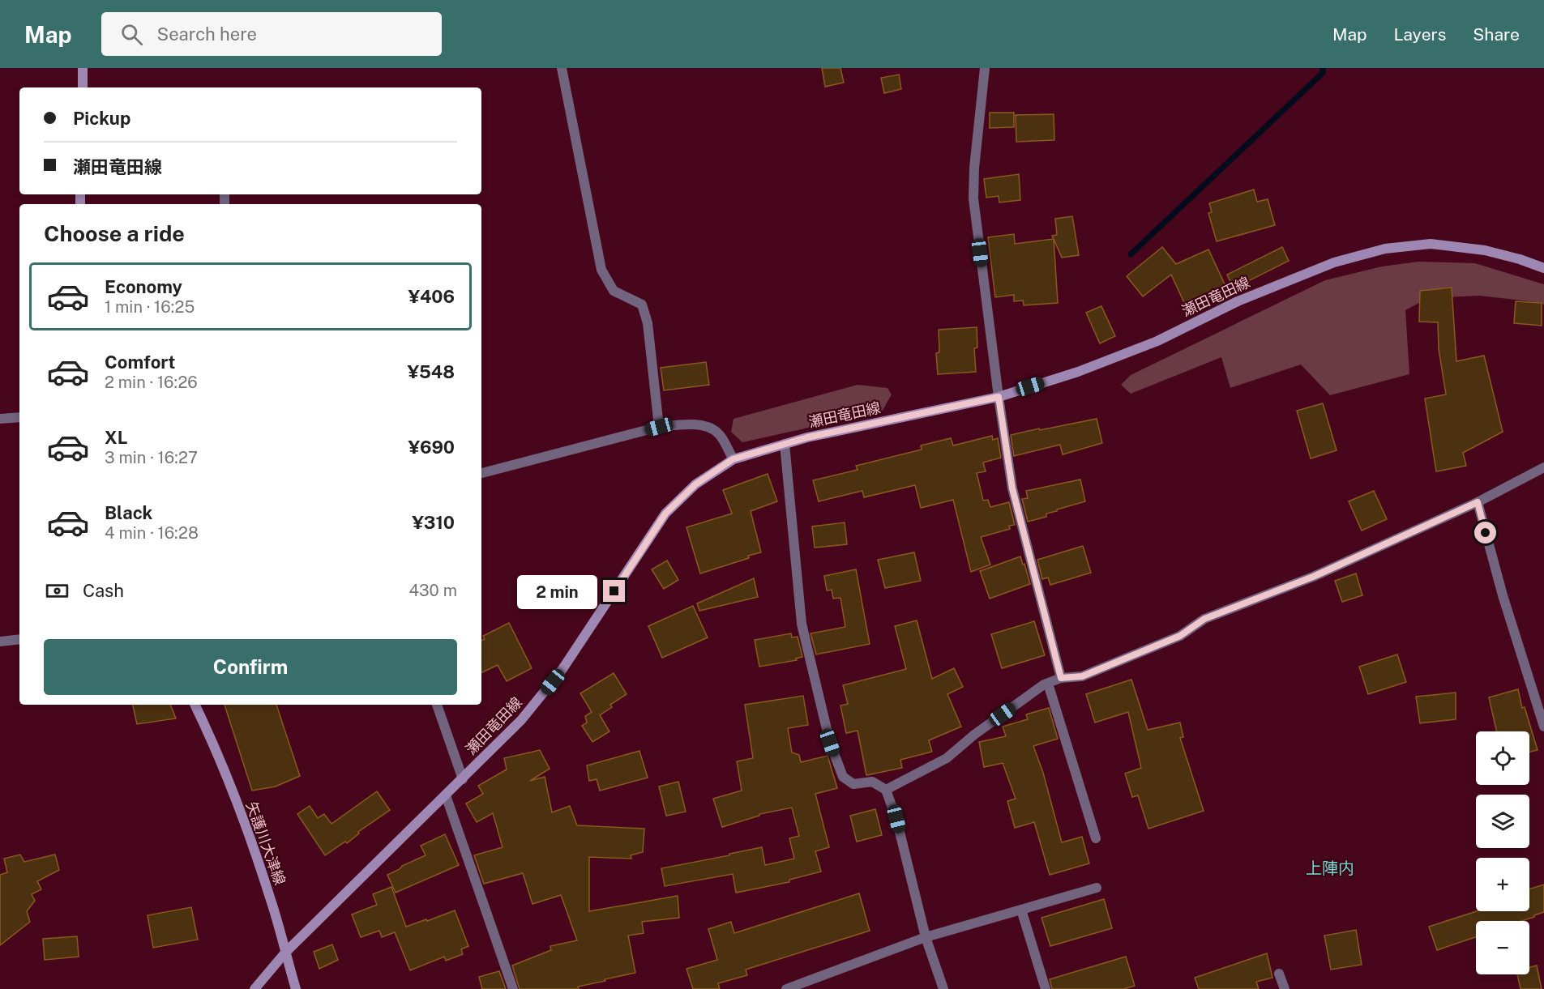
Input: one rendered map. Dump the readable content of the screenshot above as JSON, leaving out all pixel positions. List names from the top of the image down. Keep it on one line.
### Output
{"streets":{"main road":["瀬田竜田線","矢護川大津線"]},"crossings":[["瀬田竜田線","矢護川大津線"]],"districts":["上陣内"],"page":{"header":"Map","search":"Search here","nav":["Map","Layers","Share"],"banner":["Pickup","瀬田竜田線"],"heading":"Choose a ride","list":[{"name":"Economy","note":"1 min · 16:25","value":"¥406"},{"name":"Comfort","note":"2 min · 16:26","value":"¥548"},{"name":"XL","note":"3 min · 16:27","value":"¥690"},{"name":"Black","note":"4 min · 16:28","value":"¥310"}],"pay":["Cash","430 m"],"bubble":"2 min","buttons":"Confirm","map_buttons":["+","−"]}}
